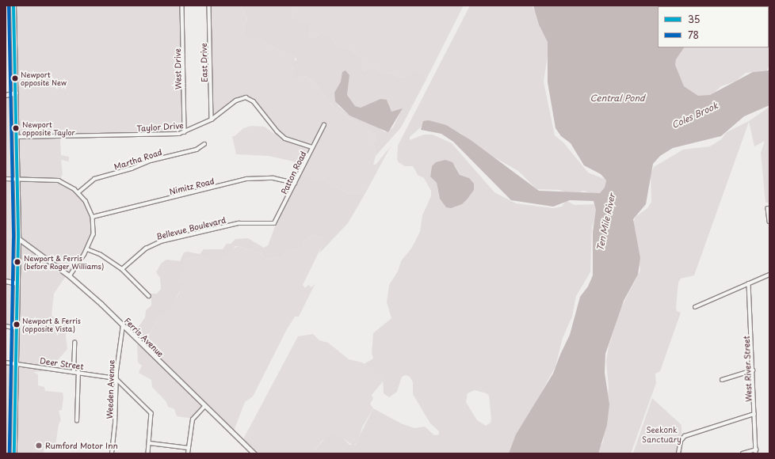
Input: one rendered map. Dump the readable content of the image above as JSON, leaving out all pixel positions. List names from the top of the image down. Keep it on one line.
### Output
{"streets":{"street":["East Drive","West Drive","Taylor Drive","Martha Road","Patton Road","Nimitz Road","Bellevue Boulevard","Ferris Avenue","Deer Street","West River Street","Weeden Avenue"]},"crossings":[["East Drive","Taylor Drive"],["West Drive","Taylor Drive"],["Taylor Drive","Patton Road"],["Patton Road","Nimitz Road"],["Patton Road","Bellevue Boulevard"],["Ferris Avenue","Weeden Avenue"],["Deer Street","Weeden Avenue"]],"water":["Central Pond","Coles Brook","Ten Mile River"],"parks":["Seekonk Sanctuary"],"places":["Newport opposite New","Newport opposite Taylor","Newport & Ferris (before Roger Williams)","Newport & Ferris (opposite Vista)","Rumford Motor Inn"],"lines":["transit line 35","transit line 78"],"legend":["35","78"]}
